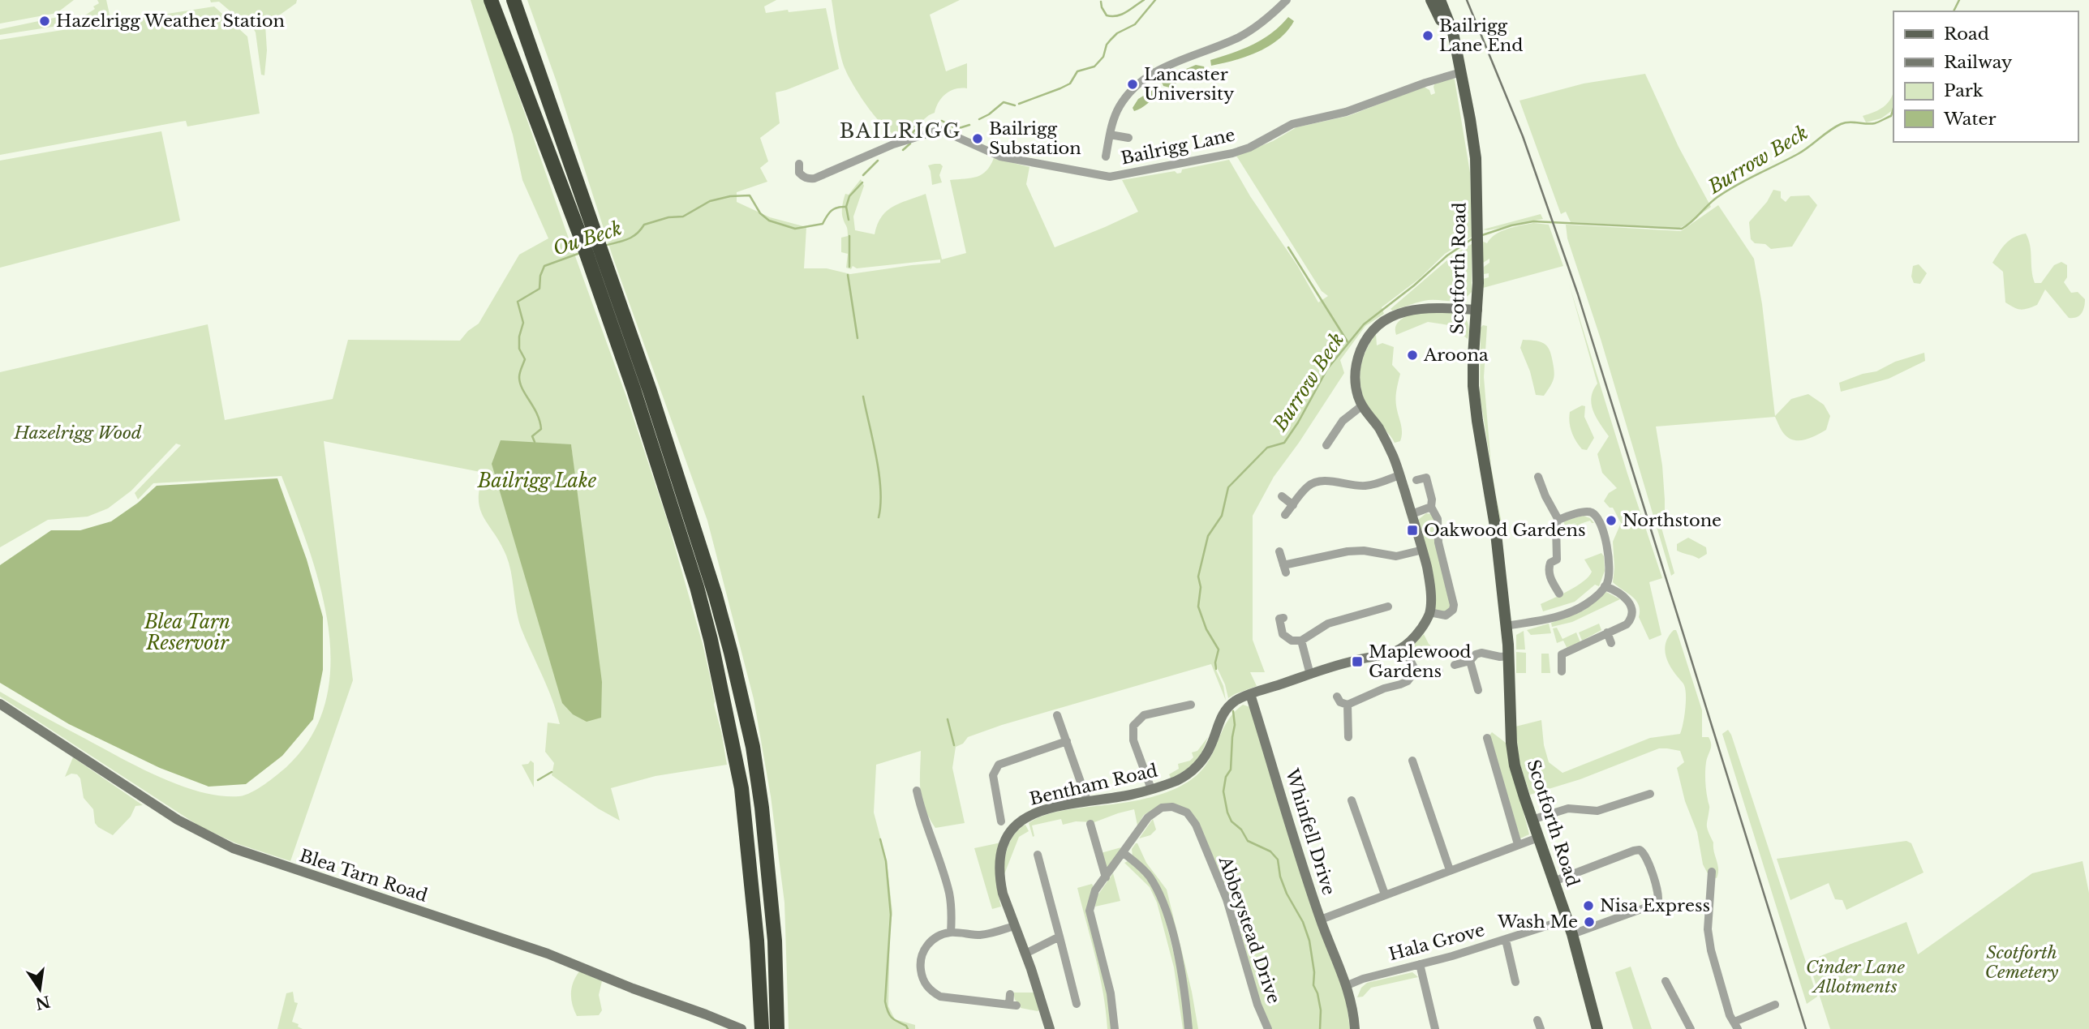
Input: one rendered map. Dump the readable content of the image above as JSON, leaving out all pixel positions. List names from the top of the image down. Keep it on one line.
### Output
{"streets":{"main road":["Scotforth Road"],"street":["Bailrigg Lane","Bentham Road","Whinfell Drive","Blea Tarn Road","Abbeystead Drive","Hala Grove"]},"crossings":[["Bailrigg Lane","Scotforth Road"],["Scotforth Road","Whinfell Drive"],["Scotforth Road","Hala Grove"],["Bentham Road","Whinfell Drive"]],"districts":["BAILRIGG"],"water":["Burrow Beck","Ou Beck","Bailrigg Lake","Blea Tarn Reservoir"],"parks":["Hazelrigg Wood","Scotforth Cemetery","Cinder Lane Allotments"],"places":{"other":["Hazelrigg Weather Station","Bailrigg Lane End","Lancaster University","Bailrigg Substation","Aroona","Northstone","Nisa Express","Wash Me"],"transit":["Oakwood Gardens","Maplewood Gardens"]},"legend":["Road","Railway","Park","Water"],"north":"bottom"}
